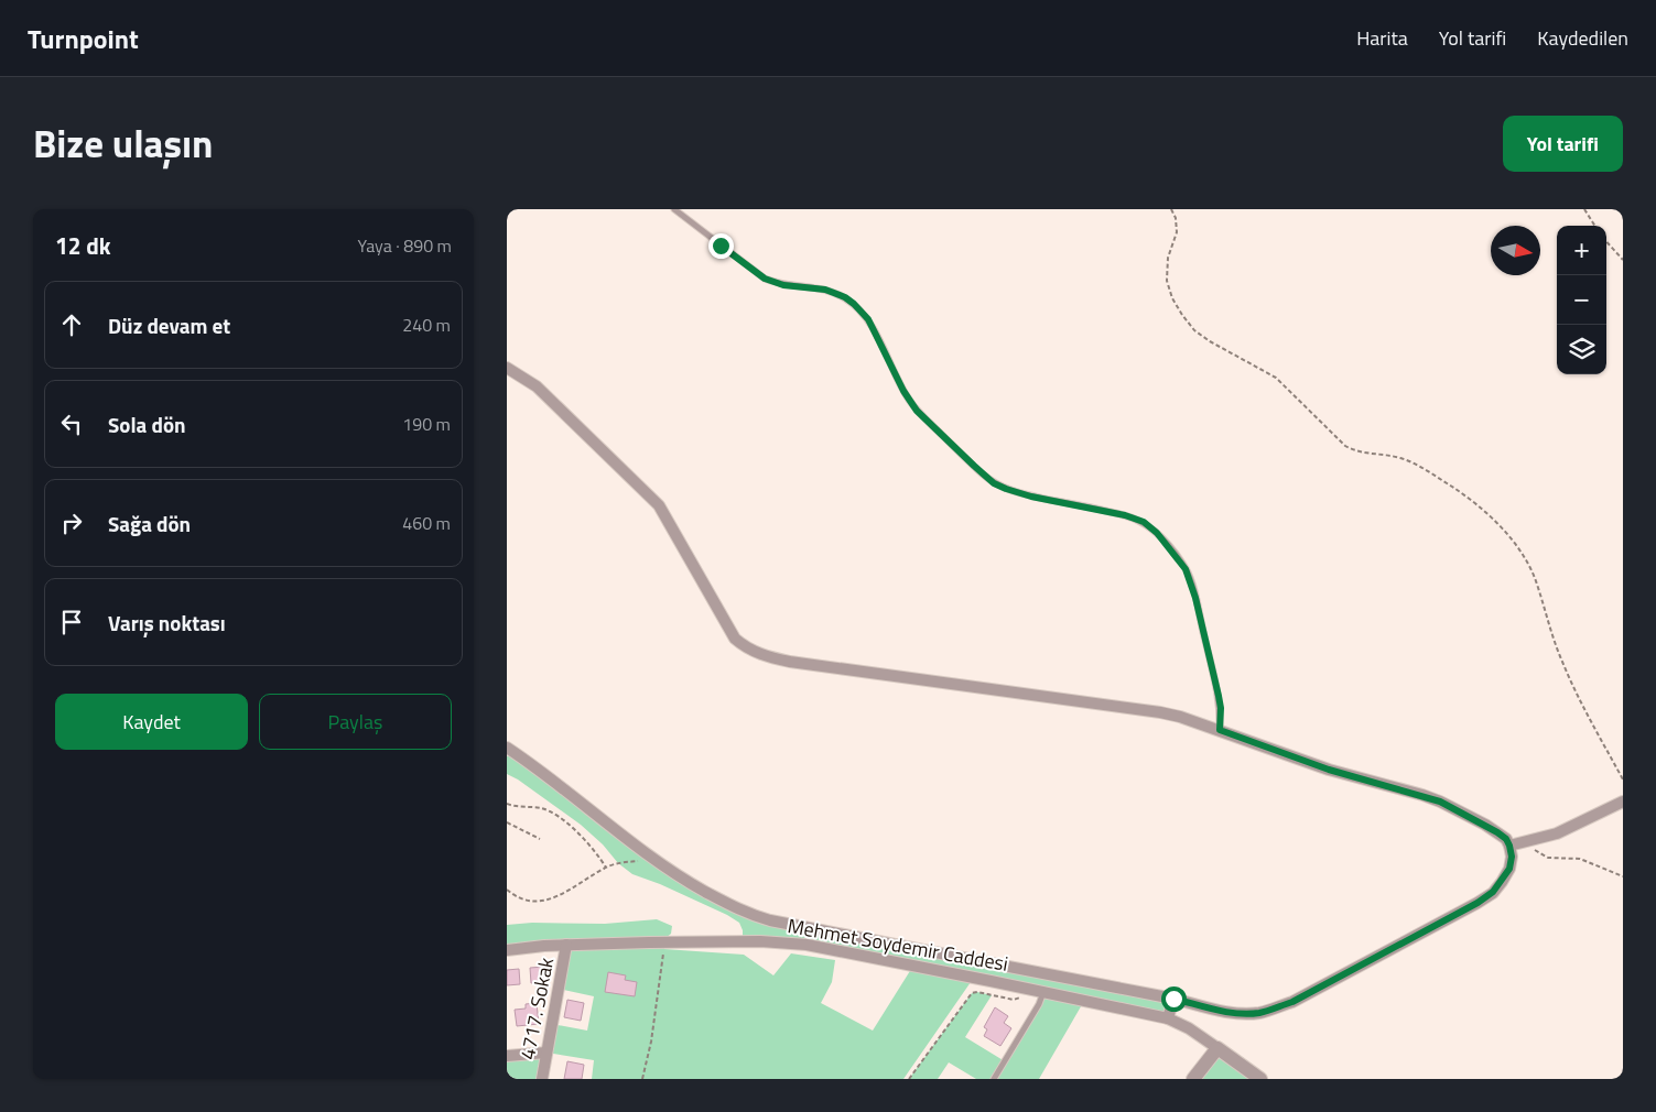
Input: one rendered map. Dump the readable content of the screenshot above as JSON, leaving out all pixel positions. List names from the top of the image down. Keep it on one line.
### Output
{"streets":{"street":["Mehmet Soydemir Caddesi","4717. Sokak"]},"crossings":[["Mehmet Soydemir Caddesi","4717. Sokak"]],"north":"right","page":{"header":"Turnpoint","nav":["Harita","Yol tarifi","Kaydedilen"],"title":"Bize ulaşın","buttons":["Yol tarifi",["Kaydet","Paylaş"]],"heading":["12 dk","Yaya · 890 m"],"map_buttons":["+","−"],"list":[["Düz devam et","240 m"],["Sola dön","190 m"],["Sağa dön","460 m"],"Varış noktası"]}}
